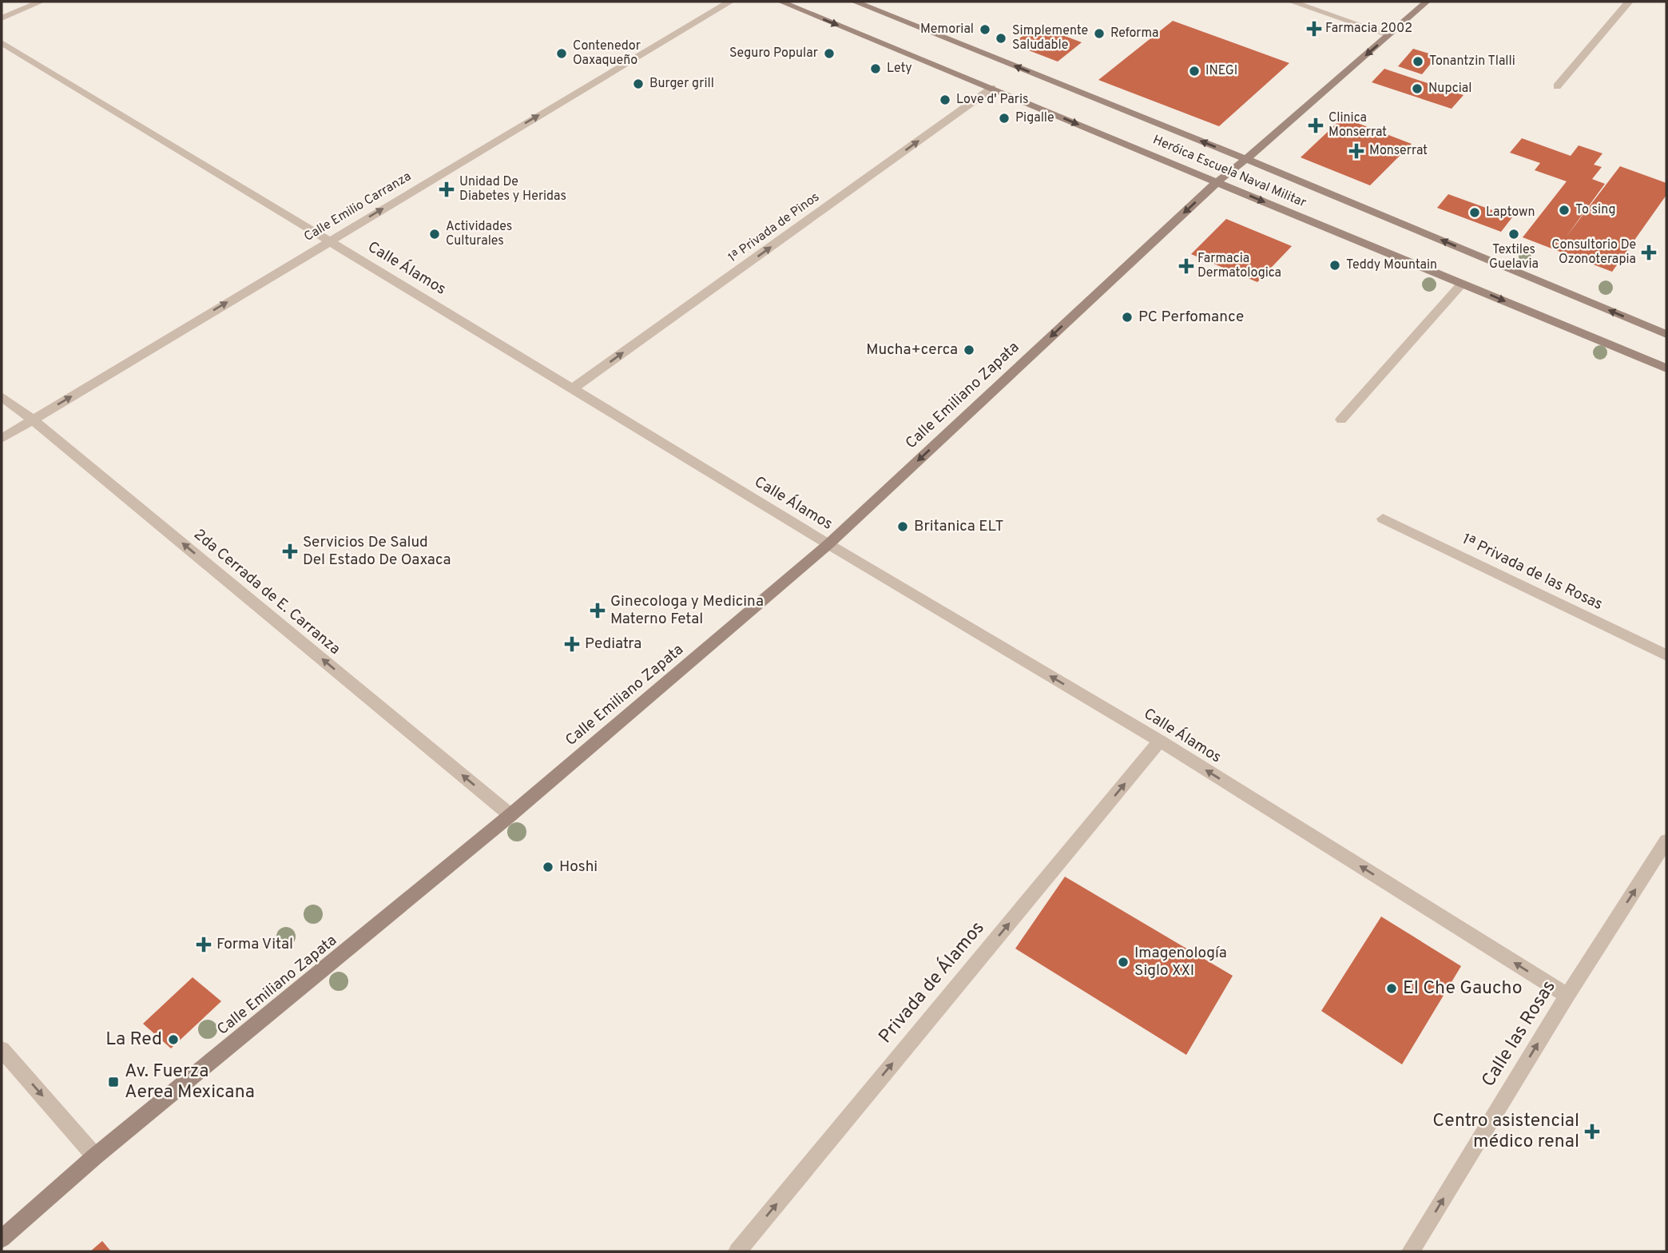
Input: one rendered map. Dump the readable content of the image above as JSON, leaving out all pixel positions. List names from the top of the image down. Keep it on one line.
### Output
{"streets":{"street":["Heróica Escuela Naval Militar","Calle Emilio Carranza","1ª Privada de Pinos","Calle Álamos","Calle Emiliano Zapata","1ª Privada de las Rosas","2da Cerrada de E. Carranza","Privada de Álamos","Calle las Rosas"]},"crossings":[["Heróica Escuela Naval Militar","1ª Privada de Pinos"],["Heróica Escuela Naval Militar","Calle Emiliano Zapata"],["Calle Emilio Carranza","Calle Álamos"],["Calle Emilio Carranza","2da Cerrada de E. Carranza"],["1ª Privada de Pinos","Calle Álamos"],["Calle Álamos","Calle Emiliano Zapata"],["Calle Álamos","Privada de Álamos"],["Calle Álamos","Calle las Rosas"],["Calle Emiliano Zapata","2da Cerrada de E. Carranza"]],"one_way":["Calle Emilio Carranza","1ª Privada de Pinos","Calle Álamos","Calle Emiliano Zapata","2da Cerrada de E. Carranza","Privada de Álamos","Calle las Rosas"],"places":{"health":["Farmacia 2002","Clinica Monserrat","Monserrat","Unidad De Diabetes y Heridas","Consultorio De Ozonoterapia","Farmacia Dermatologica","Servicios De Salud Del Estado De Oaxaca","Ginecologa y Medicina Materno Fetal","Pediatra","Forma Vital","Centro asistencial médico renal"],"other":["Memorial","Reforma","Simplemente Saludable","Contenedor Oaxaqueño","Seguro Popular","Tonantzin Tlalli","Lety","INEGI","Burger grill","Nupcial","Love d' Paris","Pigalle","To sing","Laptown","Actividades Culturales","Textiles Guelavia","Teddy Mountain","PC Perfomance","Mucha+cerca","Britanica ELT","Hoshi","Imagenología Siglo XXI","El Che Gaucho","La Red"],"transit":["Av. Fuerza Aerea Mexicana"]}}
